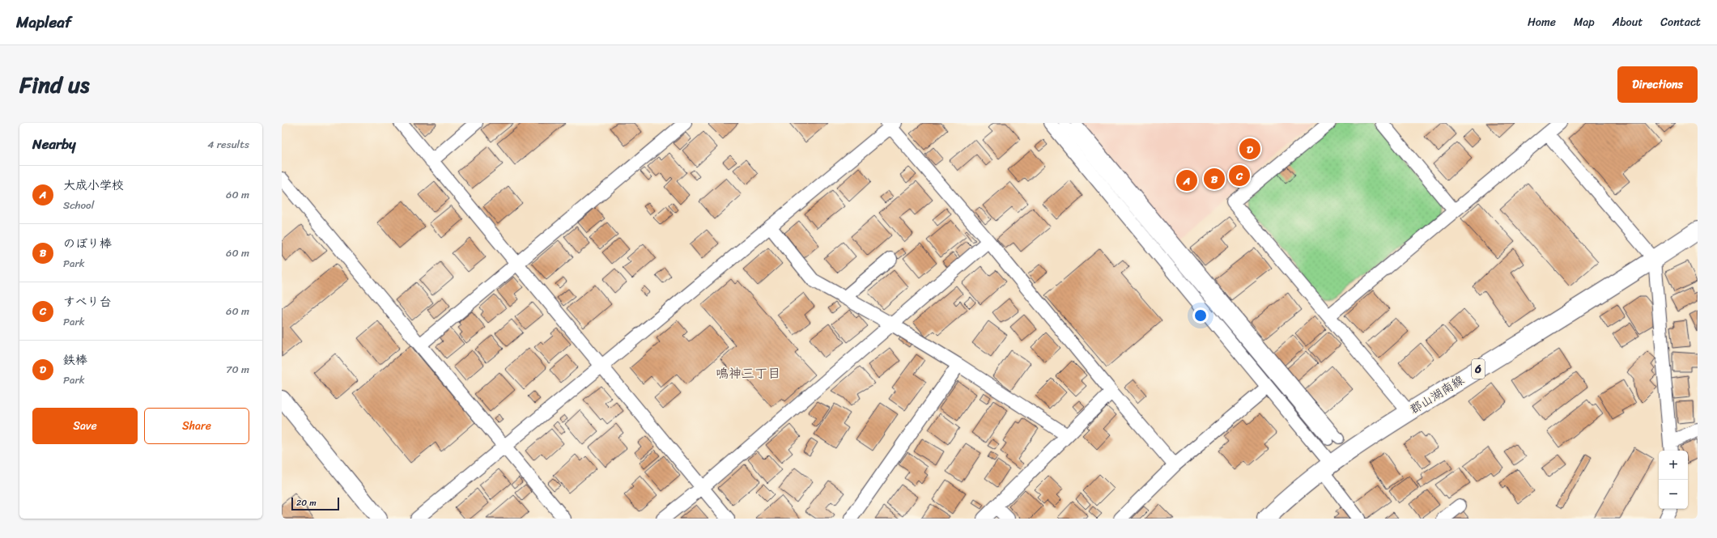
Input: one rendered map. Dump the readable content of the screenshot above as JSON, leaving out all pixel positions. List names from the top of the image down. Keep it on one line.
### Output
{"streets":{"main road":["6","郡山湖南線"]},"districts":["鳴神三丁目"],"scale_bar":"20 m","page":{"header":"Mapleaf","nav":["Home","Map","About","Contact"],"title":"Find us","buttons":["Directions",["Save","Share"]],"heading":["Nearby","4 results"],"pins":["D","C","B","A"],"list":[{"mark":"A","name":"大成小学校","note":"School","value":"60 m"},{"mark":"B","name":"のぼり棒","note":"Park","value":"60 m"},{"mark":"C","name":"すべり台","note":"Park","value":"60 m"},{"mark":"D","name":"鉄棒","note":"Park","value":"70 m"}],"map_buttons":["+","−"],"scale":"20 m"}}
